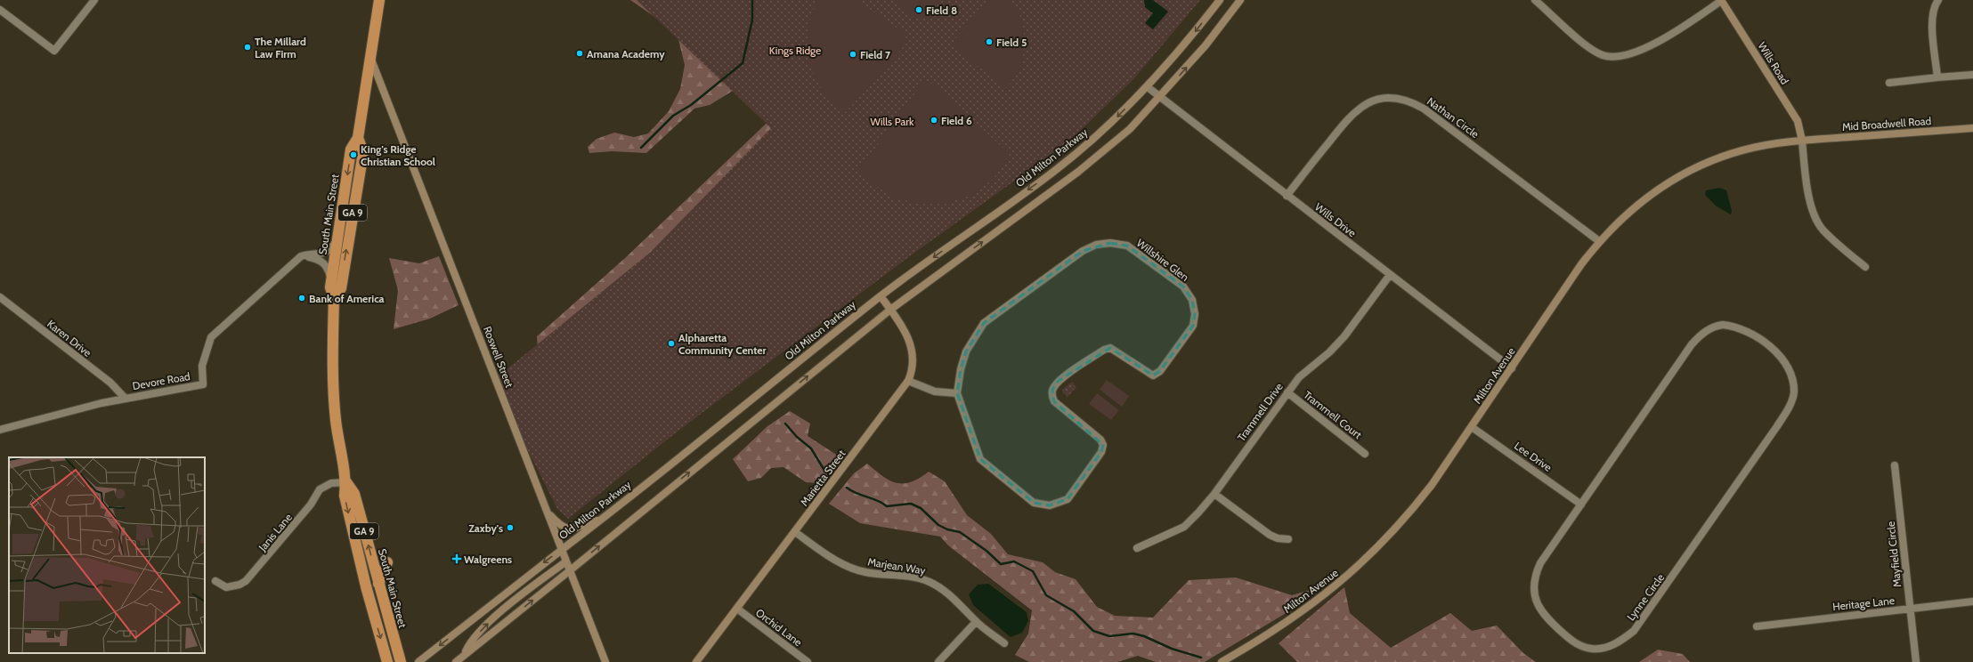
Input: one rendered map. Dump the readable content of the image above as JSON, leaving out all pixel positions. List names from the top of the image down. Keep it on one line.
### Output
{"streets":{"highway":["GA 9","South Main Street"],"main road":["Wills Road","Mid Broadwell Road","Old Milton Parkway","Roswell Street","Milton Avenue","Marietta Street"],"street":["Nathan Circle","Wills Drive","Willshire Glen","Karen Drive","Devore Road","Trammell Drive","Trammell Court","Lee Drive","Janis Lane","Mayfield Circle","Marjean Way","Lynne Circle","Heritage Lane","Orchid Lane"]},"crossings":[["Wills Road","Mid Broadwell Road"],["Wills Road","Milton Avenue"],["Nathan Circle","Wills Drive"],["Nathan Circle","Milton Avenue"],["Mid Broadwell Road","Milton Avenue"],["Old Milton Parkway","Wills Drive"],["Old Milton Parkway","Roswell Street"],["Old Milton Parkway","Marietta Street"],["South Main Street","Roswell Street"],["South Main Street","Janis Lane"],["Wills Drive","Milton Avenue"],["Wills Drive","Trammell Drive"],["Karen Drive","Devore Road"],["Milton Avenue","Lee Drive"],["Trammell Drive","Trammell Court"],["Lee Drive","Lynne Circle"],["Marietta Street","Marjean Way"],["Marietta Street","Orchid Lane"],["Mayfield Circle","Heritage Lane"]],"parks":["Kings Ridge","Wills Park"],"places":{"other":["Field 8","Field 5","The Millard Law Firm","Amana Academy","Field 7","Field 6","King's Ridge Christian School","Bank of America","Alpharetta Community Center","Zaxby's"],"health":["Walgreens"]}}
